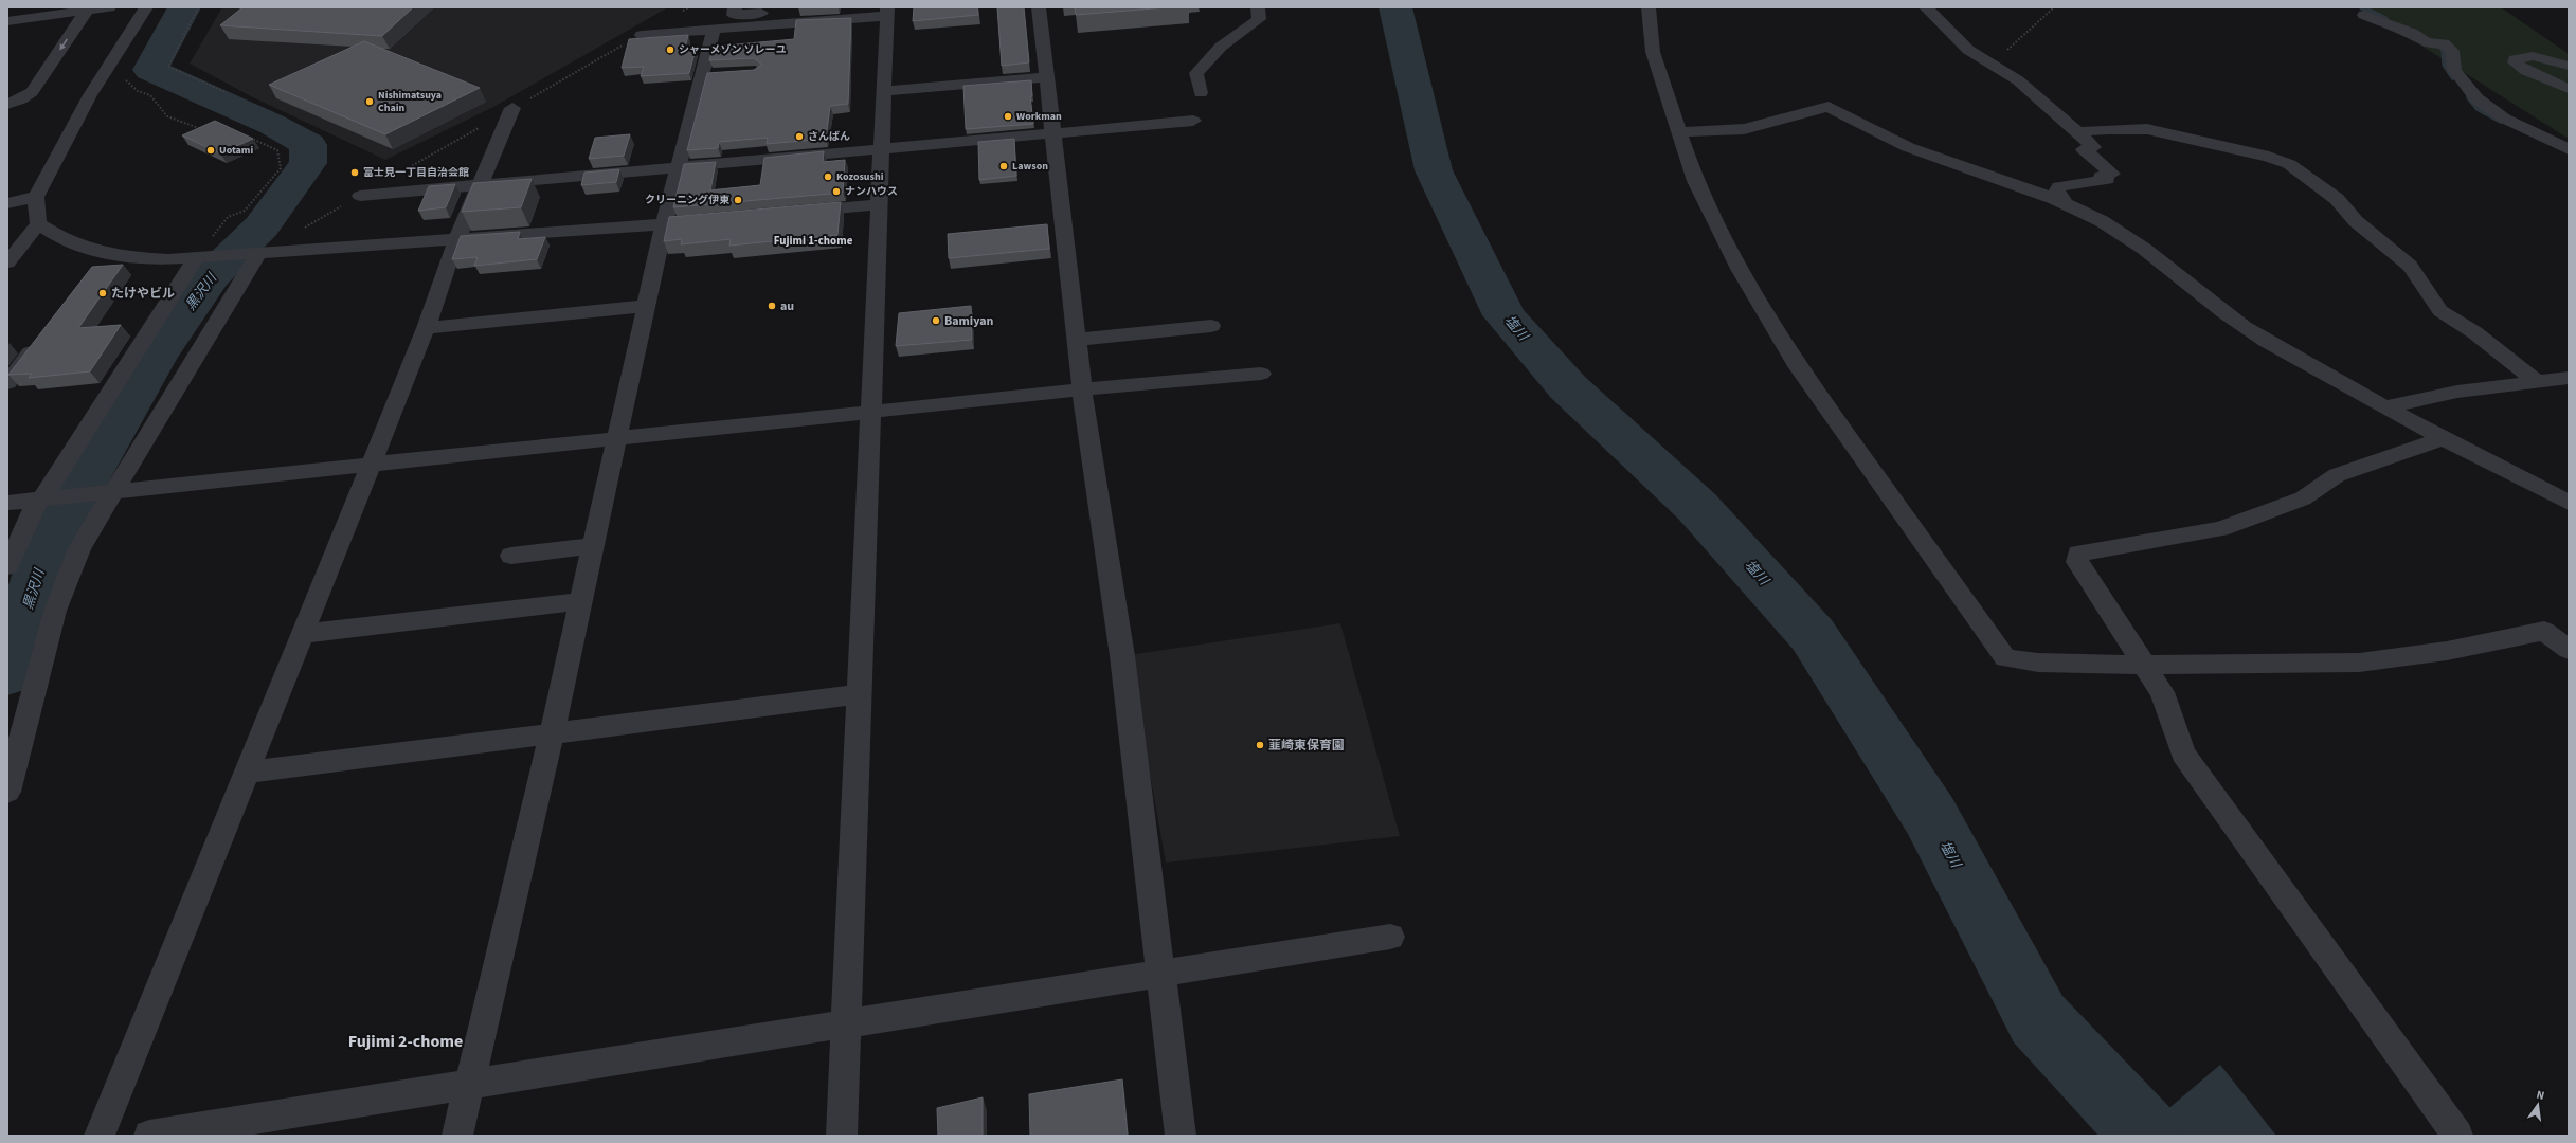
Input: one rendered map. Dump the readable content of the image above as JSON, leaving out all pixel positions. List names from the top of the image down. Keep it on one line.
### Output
{"districts":["Fujimi 1-chome","Fujimi 2-chome"],"water":["黒沢川","塩川"],"places":["シャーメゾン ソレーユ","Nishimatsuya Chain","Workman","さんばん","Uotami","Lawson","富士見一丁目自治会館","Kozosushi","ナンハウス","クリーニング伊東","たけやビル","au","Bamiyan","韮崎東保育園"],"north":"top"}
